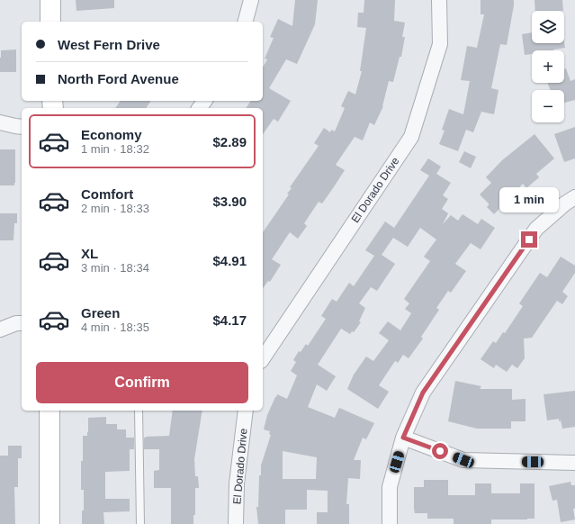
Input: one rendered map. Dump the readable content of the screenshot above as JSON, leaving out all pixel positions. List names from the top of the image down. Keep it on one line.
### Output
{"streets":{"street":["El Dorado Drive"]},"page":{"map_buttons":["+","−"],"banner":["West Fern Drive","North Ford Avenue"],"list":[{"name":"Economy","note":"1 min · 18:32","value":"$2.89"},{"name":"Comfort","note":"2 min · 18:33","value":"$3.90"},{"name":"XL","note":"3 min · 18:34","value":"$4.91"},{"name":"Green","note":"4 min · 18:35","value":"$4.17"}],"bubble":"1 min","buttons":"Confirm"}}
